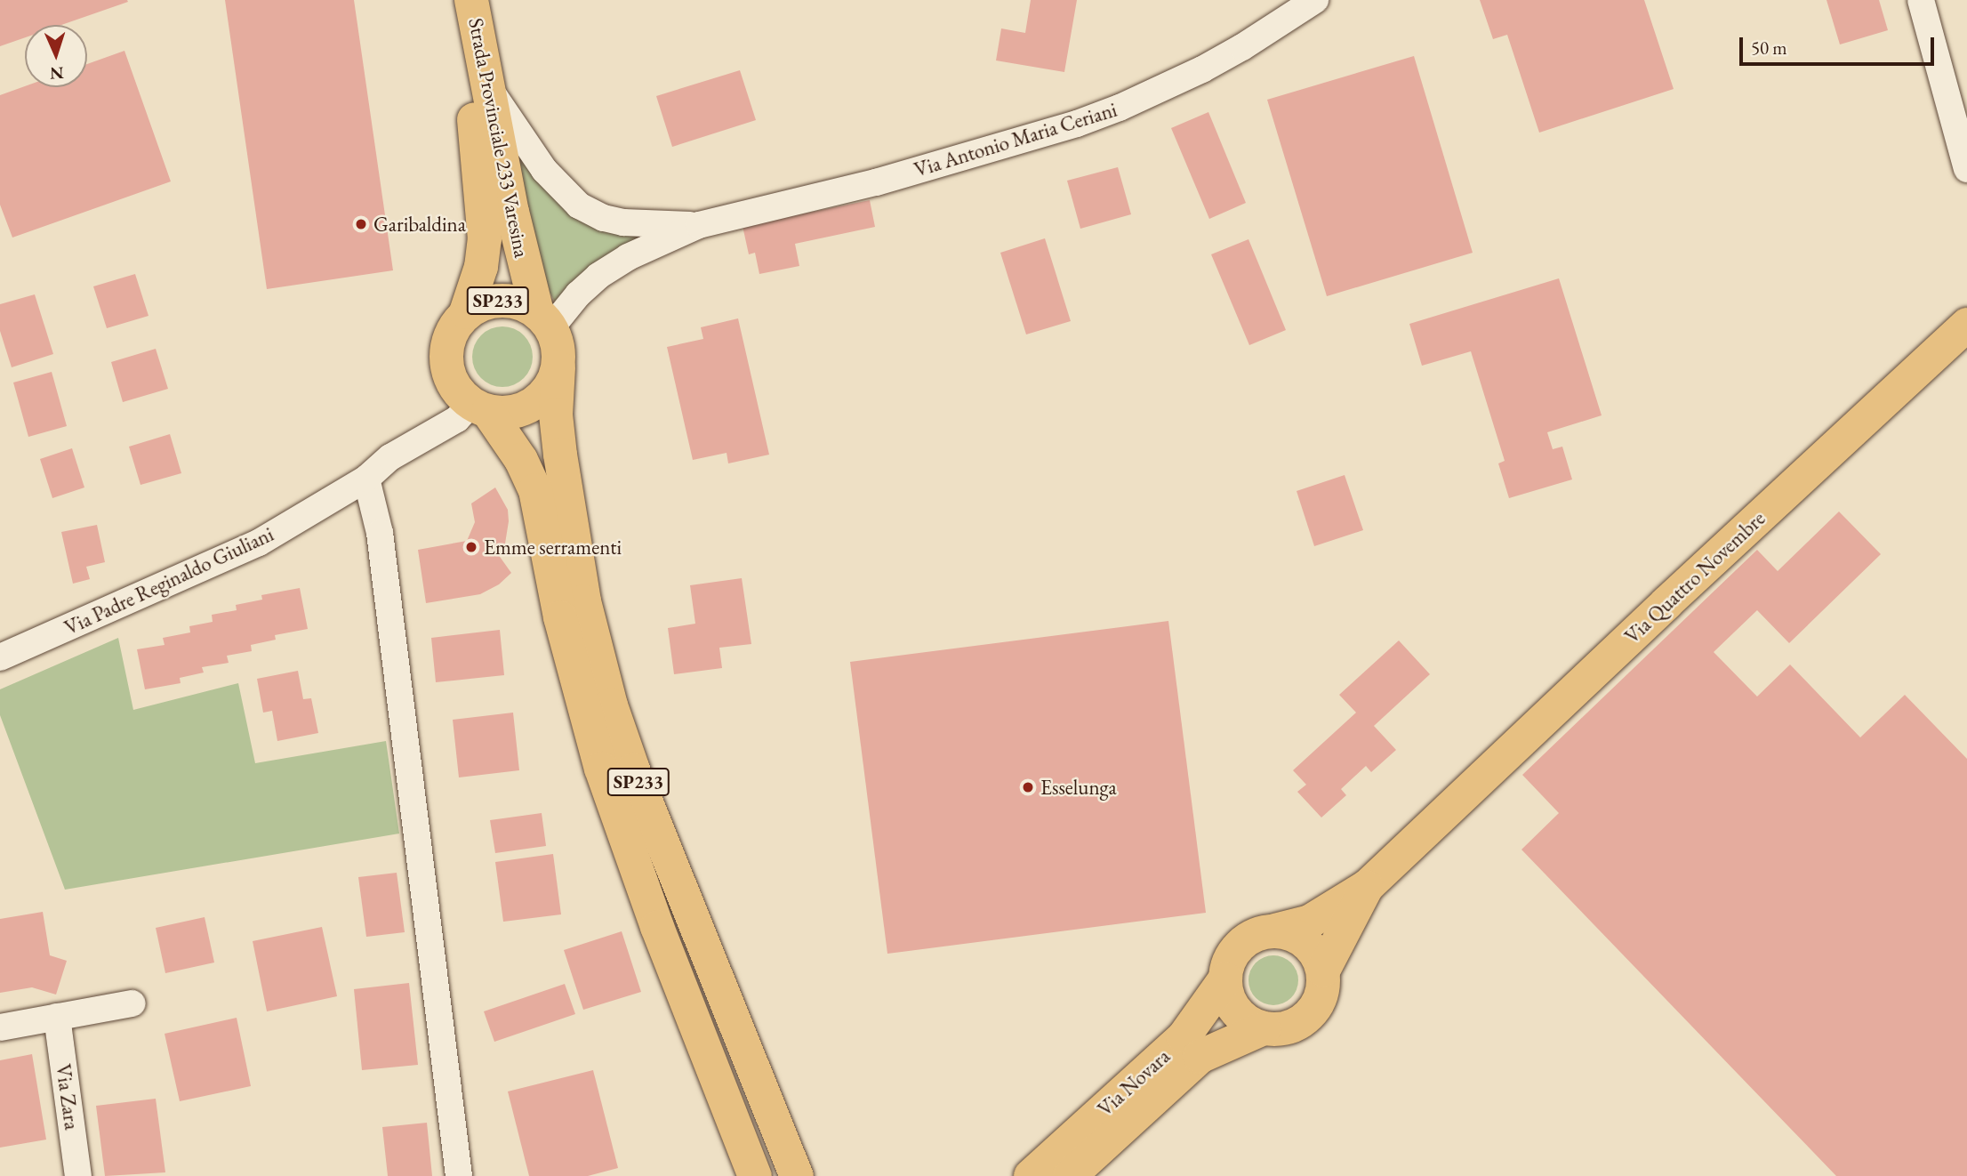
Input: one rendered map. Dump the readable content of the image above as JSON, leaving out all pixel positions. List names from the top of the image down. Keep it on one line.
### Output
{"streets":{"main road":["Strada Provinciale 233 Varesina","SP233","Via Quattro Novembre","Via Novara"],"street":["Via Antonio Maria Ceriani","Via Padre Reginaldo Giuliani","Via Zara"]},"crossings":[["Strada Provinciale 233 Varesina","SP233"],["Strada Provinciale 233 Varesina","Via Padre Reginaldo Giuliani"],["SP233","Via Padre Reginaldo Giuliani"],["Via Quattro Novembre","Via Novara"]],"places":["Garibaldina","Emme serramenti","Esselunga"],"scale_bar":"50 m","north":"bottom"}
